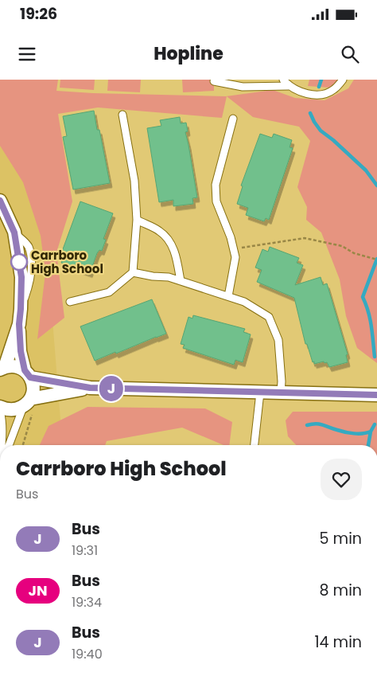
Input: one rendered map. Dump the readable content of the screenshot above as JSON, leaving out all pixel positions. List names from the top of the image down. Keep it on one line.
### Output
{"places":["Carrboro High School"],"lines":["bus line J"],"page":{"status":"19:26","header":"Hopline","on_map":"J","heading":["Carrboro High School","Bus"],"list":[{"mark":"J","name":"Bus","note":"19:31","value":"5 min"},{"mark":"JN","name":"Bus","note":"19:34","value":"8 min"},{"mark":"J","name":"Bus","note":"19:40","value":"14 min"}]}}
